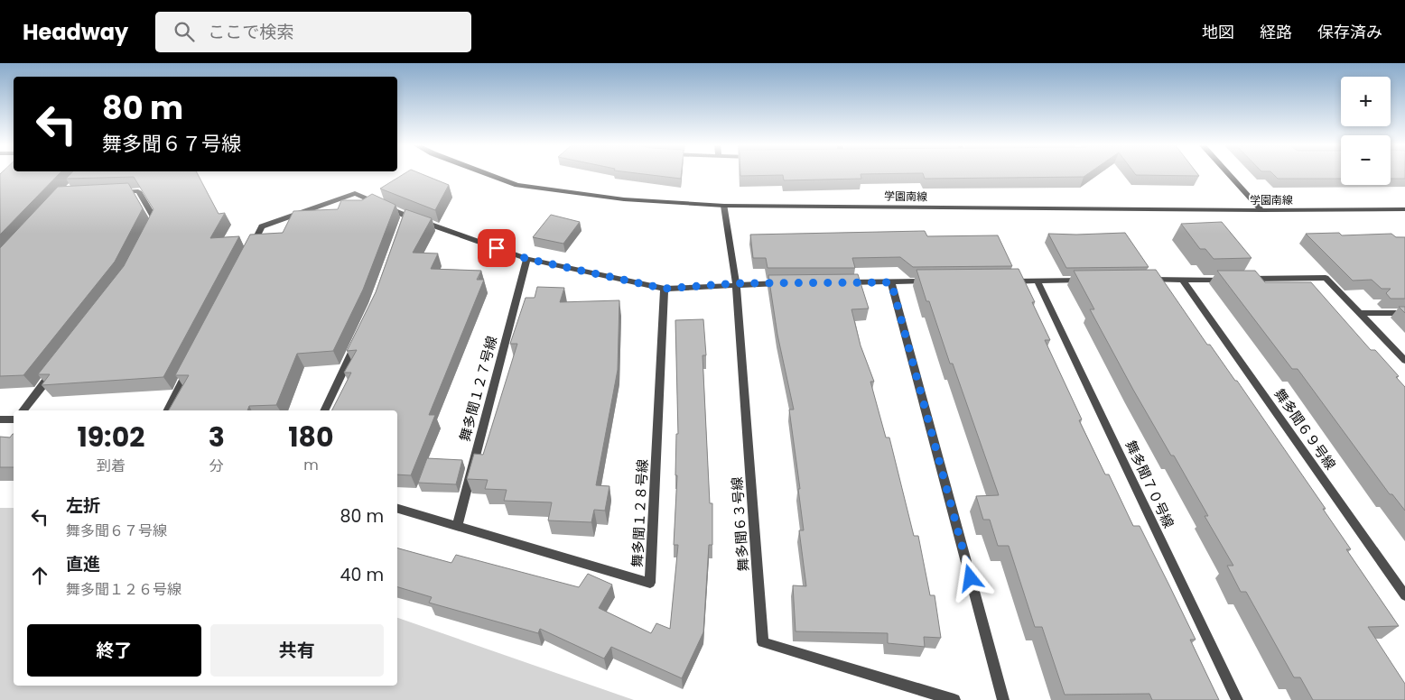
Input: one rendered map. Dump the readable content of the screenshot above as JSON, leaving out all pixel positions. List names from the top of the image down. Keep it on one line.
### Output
{"streets":{"street":["学園南線","舞多聞１２７号線","舞多聞６９号線","舞多聞７０号線","舞多聞１２８号線","舞多聞６３号線"]},"crossings":[["学園南線","舞多聞６３号線"],["舞多聞１２７号線","舞多聞１２８号線"]],"page":{"header":"Headway","search":"ここで検索","nav":["地図","経路","保存済み"],"map_buttons":["+","−"],"turn":["80 m","舞多聞６７号線"],"eta":["19:02","到着","3","分","180","m"],"list":[{"name":"左折","note":"舞多聞６７号線","value":"80 m"},{"name":"直進","note":"舞多聞１２６号線","value":"40 m"}],"buttons":["終了","共有"]}}
